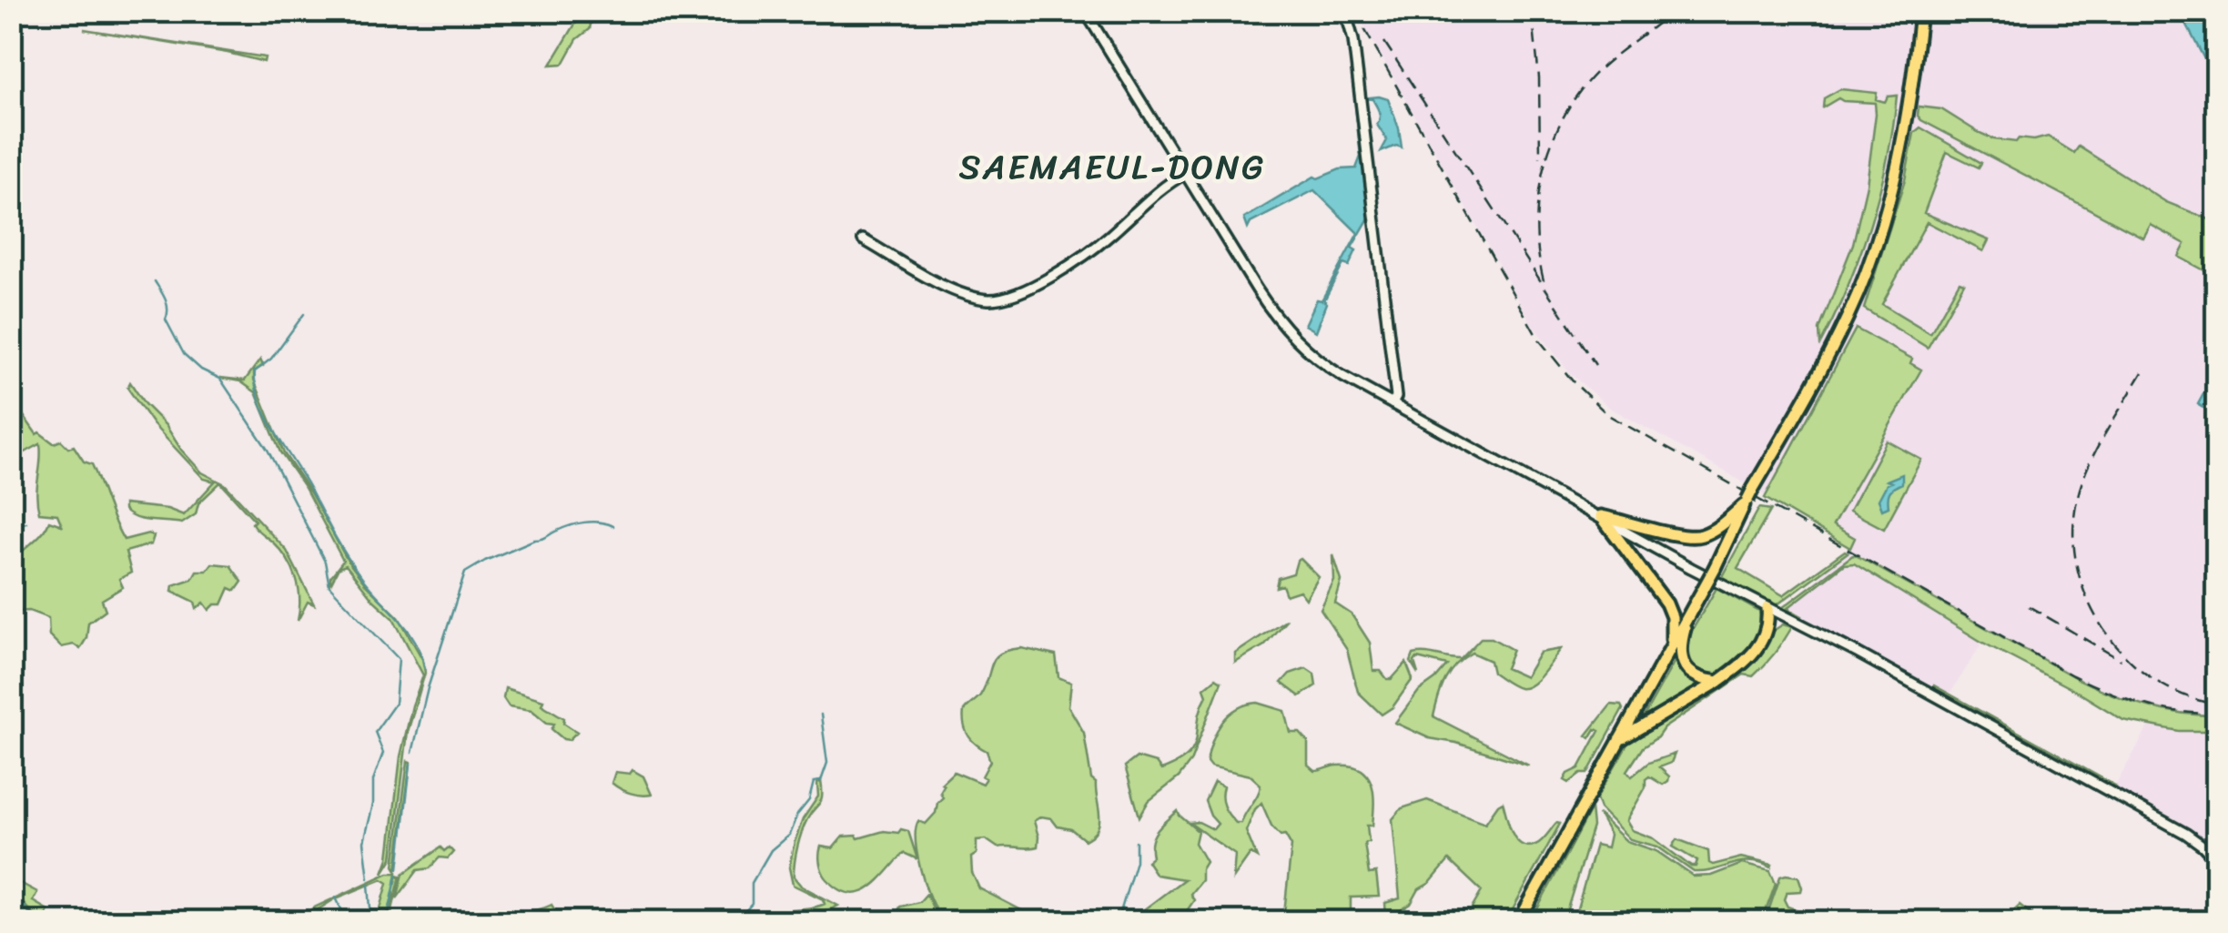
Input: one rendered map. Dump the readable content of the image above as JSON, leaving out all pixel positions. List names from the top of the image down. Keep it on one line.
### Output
{"districts":["SAEMAEUL-DONG"]}
